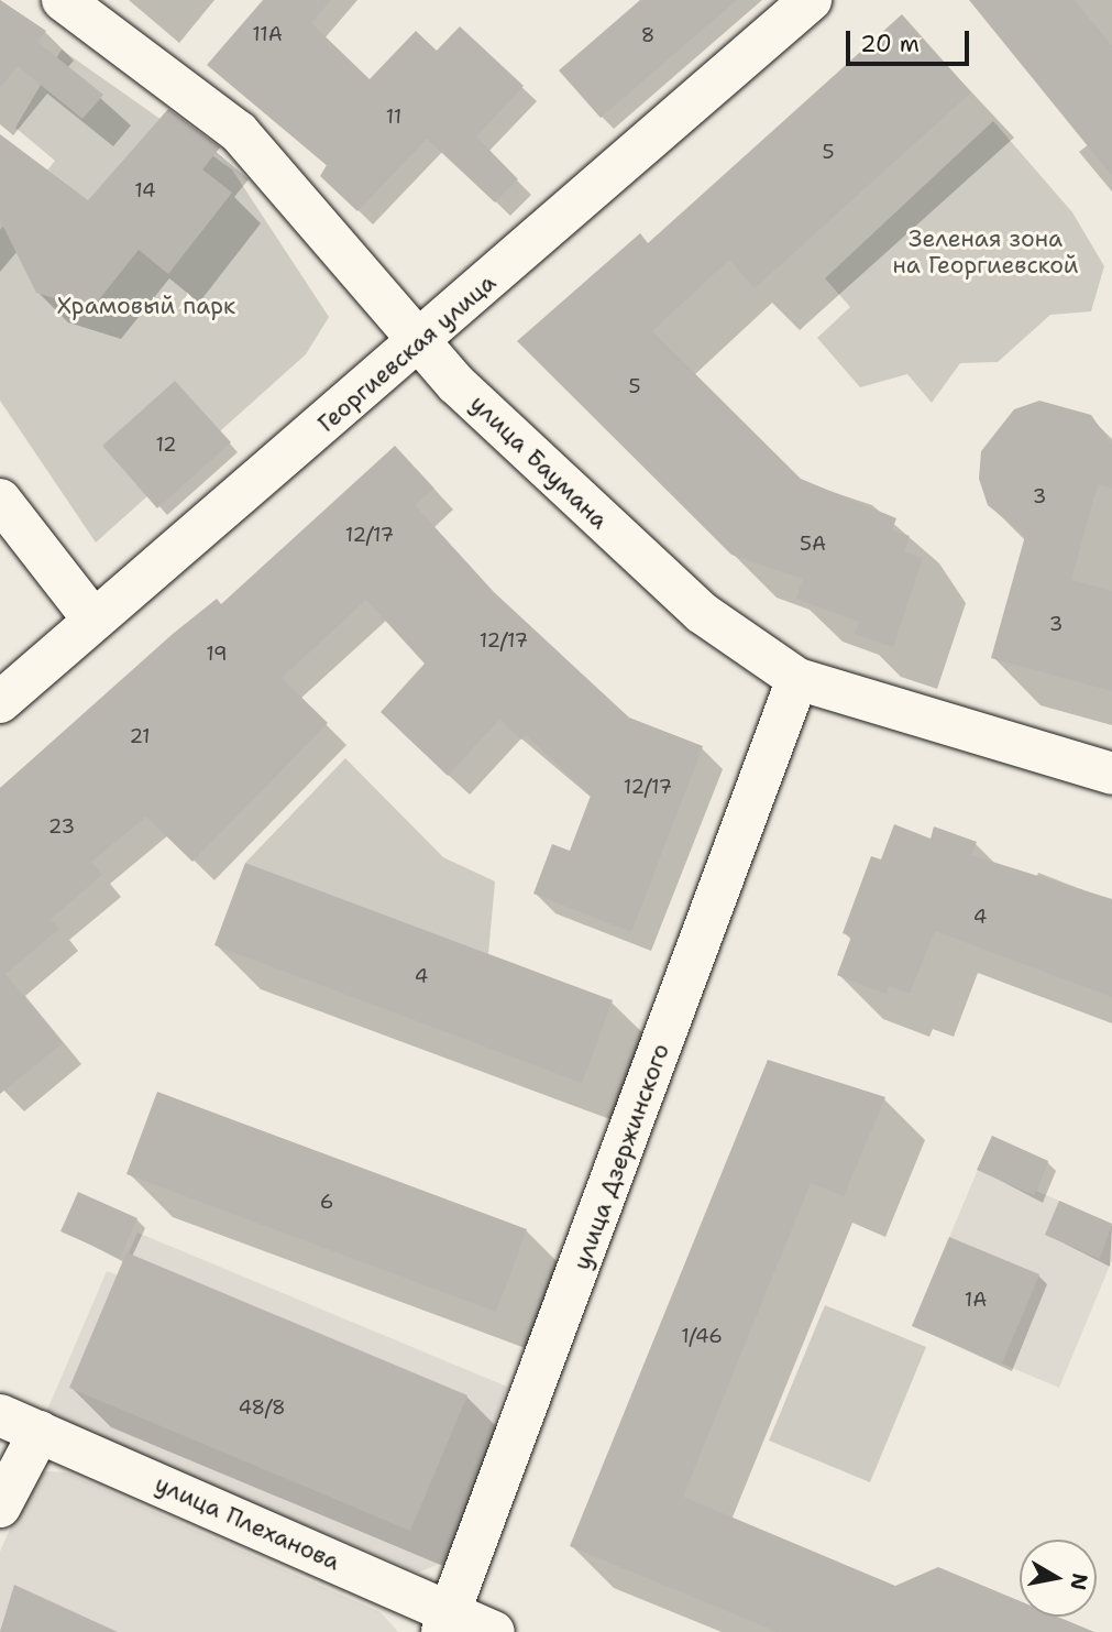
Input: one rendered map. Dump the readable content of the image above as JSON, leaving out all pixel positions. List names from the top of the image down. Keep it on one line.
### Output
{"streets":{"street":["Георгиевская улица","улица Баумана","улица Дзержинского","улица Плеханова"]},"crossings":[["Георгиевская улица","улица Баумана"],["улица Баумана","улица Дзержинского"],["улица Дзержинского","улица Плеханова"]],"parks":["Зеленая зона на Георгиевской","Храмовый парк"],"house_numbers":["11А","8","11","5","14","5","12","3","12/17","5А","3","12/17","19","21","12/17","23","4","4","6","1А","1/46","48/8"],"scale_bar":"20 m","north":"right"}
